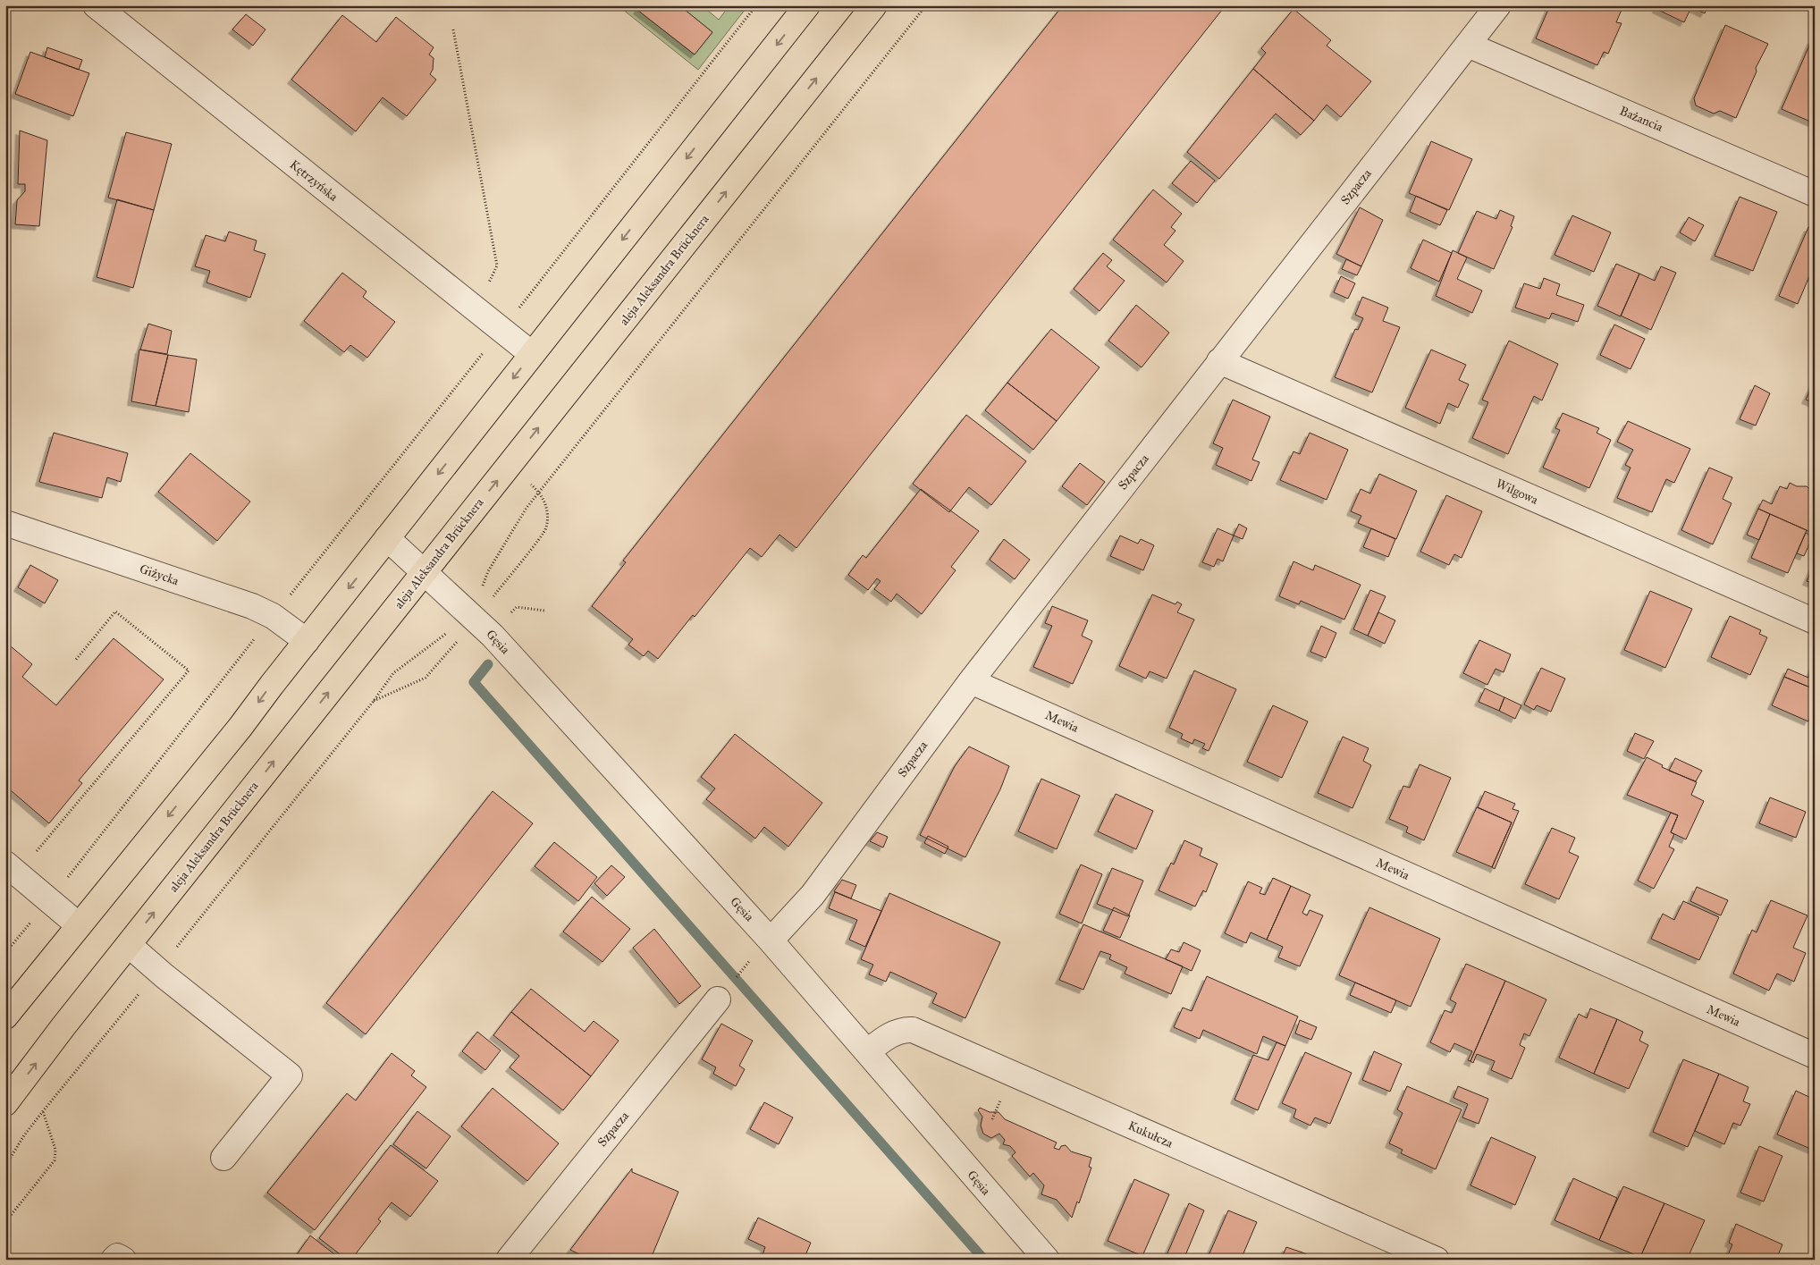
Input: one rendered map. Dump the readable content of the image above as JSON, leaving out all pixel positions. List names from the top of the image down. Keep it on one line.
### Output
{"streets":{"main road":["aleja Aleksandra Brücknera"],"street":["Bażancia","Kętrzyńska","Szpacza","Wilgowa","Giżycka","Gęsia","Mewia","Kukułcza"]},"crossings":[["Bażancia","Szpacza"],["Szpacza","Wilgowa"],["Szpacza","Gęsia"],["Szpacza","Mewia"],["aleja Aleksandra Brücknera","Gęsia"],["Gęsia","Kukułcza"]]}
